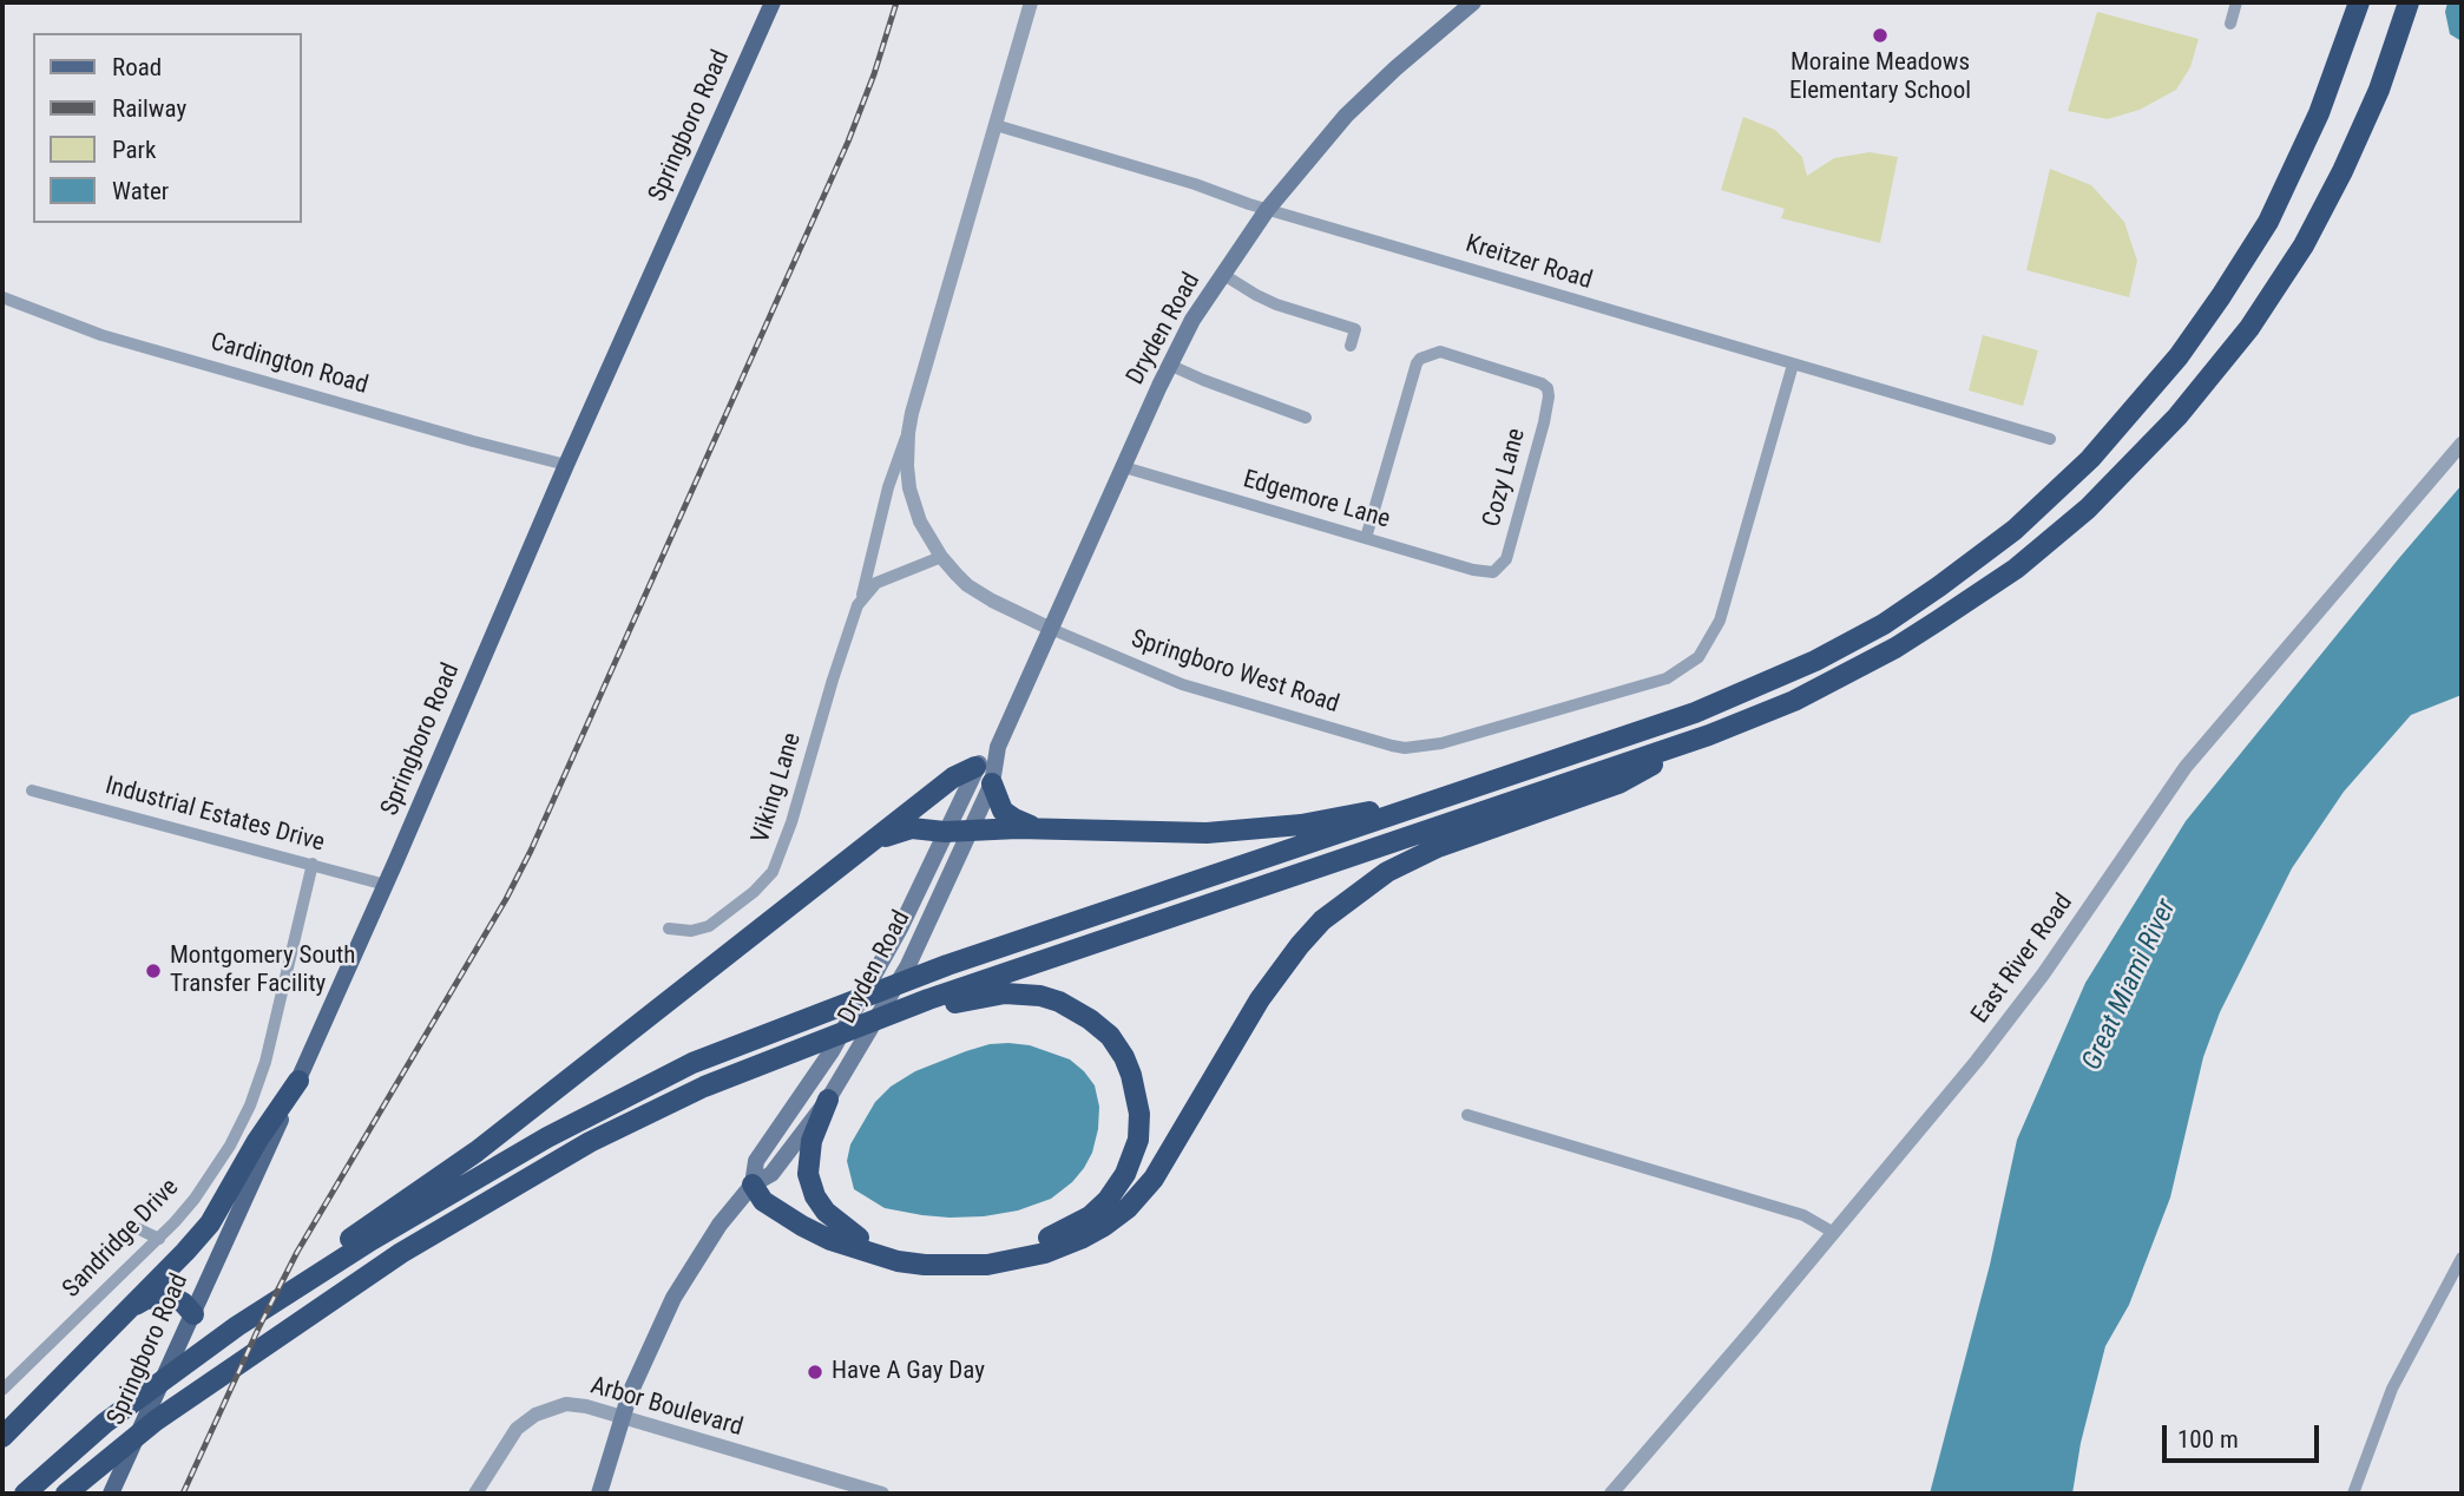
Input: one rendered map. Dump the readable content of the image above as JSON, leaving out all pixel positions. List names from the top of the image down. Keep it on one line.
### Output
{"streets":{"main road":["Springboro Road","Dryden Road"],"street":["Kreitzer Road","Cardington Road","Cozy Lane","Edgemore Lane","Springboro West Road","Viking Lane","Industrial Estates Drive","East River Road","Sandridge Drive","Arbor Boulevard"]},"crossings":[["Springboro Road","Cardington Road"],["Springboro Road","Industrial Estates Drive"],["Kreitzer Road","Dryden Road"],["Kreitzer Road","Springboro West Road"],["Dryden Road","Edgemore Lane"],["Dryden Road","Springboro West Road"],["Dryden Road","Arbor Boulevard"],["Cozy Lane","Edgemore Lane"],["Springboro West Road","Viking Lane"],["Industrial Estates Drive","Sandridge Drive"]],"water":["Great Miami River"],"places":["Moraine Meadows Elementary School","Montgomery South Transfer Facility","Have A Gay Day"],"legend":["Road","Railway","Park","Water"],"scale_bar":"100 m"}
